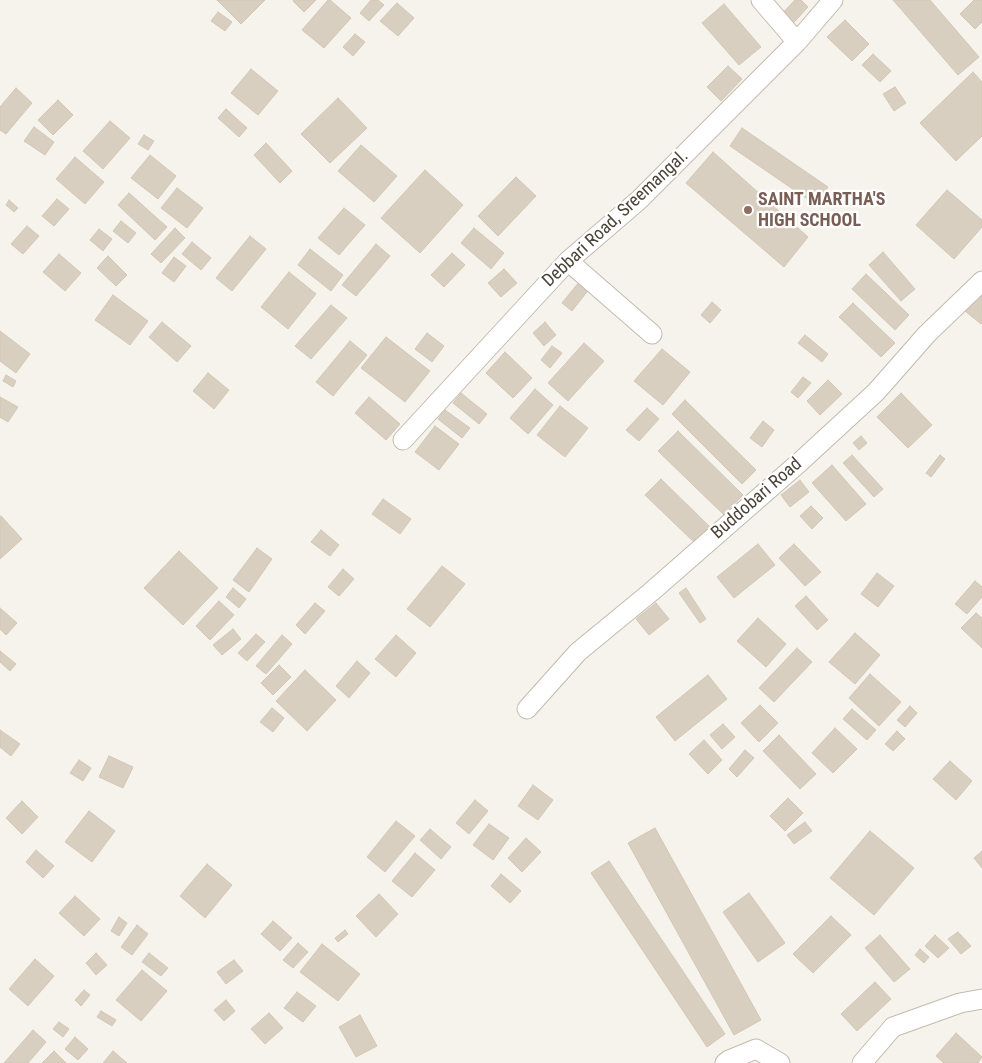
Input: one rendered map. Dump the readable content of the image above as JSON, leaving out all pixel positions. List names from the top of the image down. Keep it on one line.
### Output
{"streets":{"street":["Debbari Road, Sreemangal.","Buddobari Road"]},"places":["SAINT MARTHA'S HIGH SCHOOL"]}
